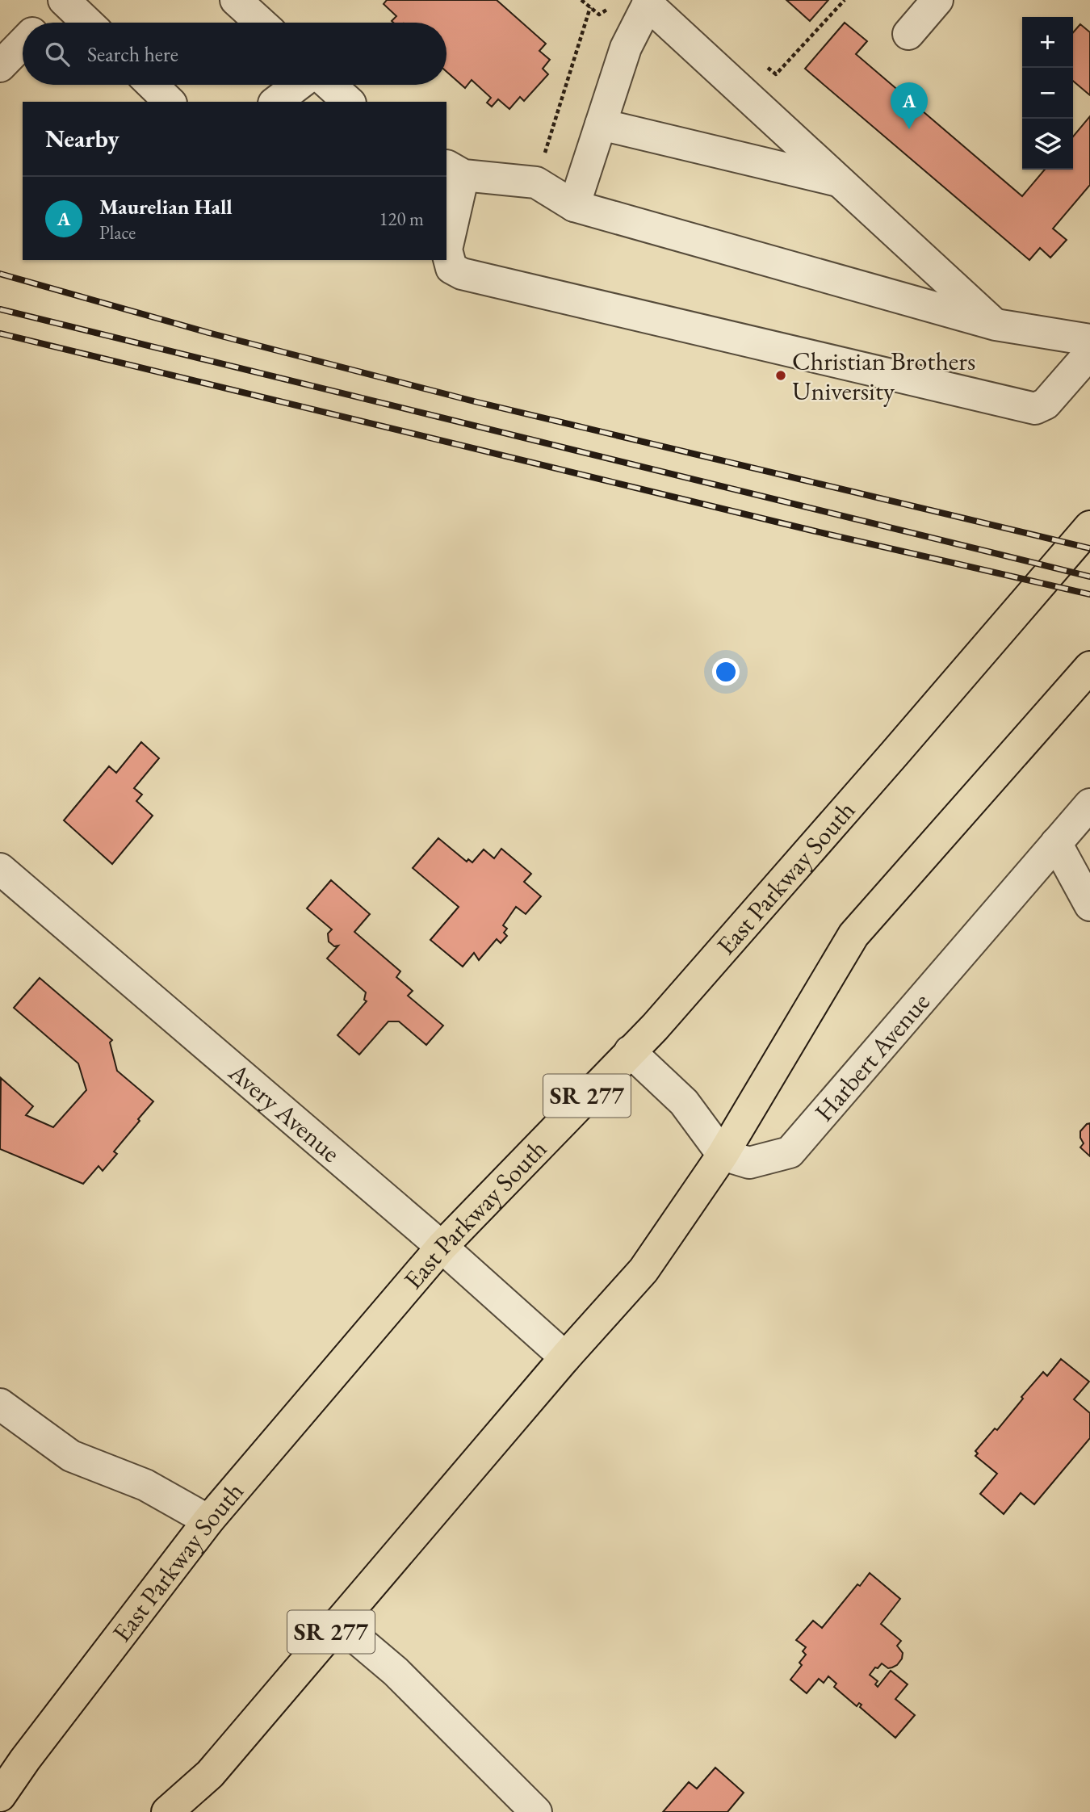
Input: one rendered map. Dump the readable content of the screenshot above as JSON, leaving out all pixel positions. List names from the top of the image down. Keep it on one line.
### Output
{"streets":{"main road":["East Parkway South","SR 277"],"street":["Harbert Avenue","Avery Avenue"]},"crossings":[["East Parkway South","Avery Avenue"],["Harbert Avenue","SR 277"],["SR 277","Avery Avenue"]],"places":["Christian Brothers University"],"page":{"map_buttons":["+","−"],"search":"Search here","pins":"A","heading":"Nearby","list":[{"mark":"A","name":"Maurelian Hall","note":"Place","value":"120 m"}]}}
